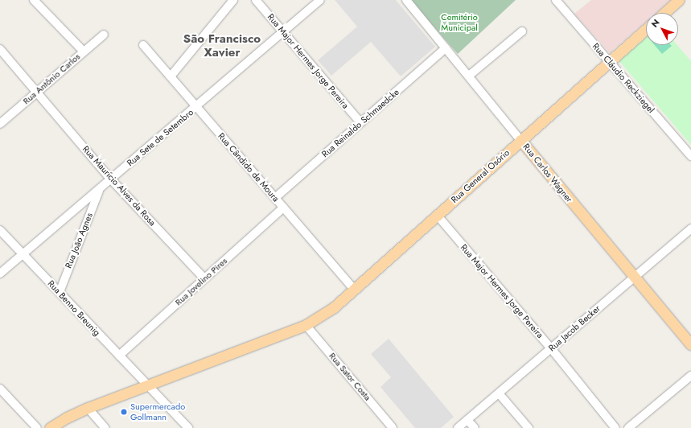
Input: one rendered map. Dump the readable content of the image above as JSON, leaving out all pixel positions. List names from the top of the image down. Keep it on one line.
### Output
{"streets":{"main road":["Rua Carlos Wagner","Rua General Osório"],"street":["Rua Major Hermes Jorge Pereira","Rua Cláudio Reckziegel","Rua Antônio Carlos","Rua Reinaldo Schmaedcke","Rua Sete de Setembro","Rua Cândido de Moura","Rua Maurício Alves da Rosa","Rua João Agnes","Rua Jovelino Pires","Rua Benno Breunig","Rua Jacob Becker","Rua Sator Costa"]},"crossings":[["Rua Major Hermes Jorge Pereira","Rua Reinaldo Schmaedcke"],["Rua Major Hermes Jorge Pereira","Rua Sete de Setembro"],["Rua Major Hermes Jorge Pereira","Rua General Osório"],["Rua Major Hermes Jorge Pereira","Rua Jacob Becker"],["Rua Cláudio Reckziegel","Rua General Osório"],["Rua Antônio Carlos","Rua Maurício Alves da Rosa"],["Rua Reinaldo Schmaedcke","Rua Cândido de Moura"],["Rua Reinaldo Schmaedcke","Rua Carlos Wagner"],["Rua Sete de Setembro","Rua Cândido de Moura"],["Rua Sete de Setembro","Rua Maurício Alves da Rosa"],["Rua Sete de Setembro","Rua João Agnes"],["Rua Sete de Setembro","Rua Benno Breunig"],["Rua Cândido de Moura","Rua General Osório"],["Rua Cândido de Moura","Rua Jovelino Pires"],["Rua Carlos Wagner","Rua General Osório"],["Rua Carlos Wagner","Rua Jacob Becker"],["Rua General Osório","Rua Benno Breunig"],["Rua General Osório","Rua Sator Costa"],["Rua Maurício Alves da Rosa","Rua Jovelino Pires"],["Rua João Agnes","Rua Benno Breunig"],["Rua Jovelino Pires","Rua Benno Breunig"]],"districts":["São Francisco Xavier"],"parks":["Cemitério Municipal"],"places":["Supermercado Gollmann"],"north":"top left"}
